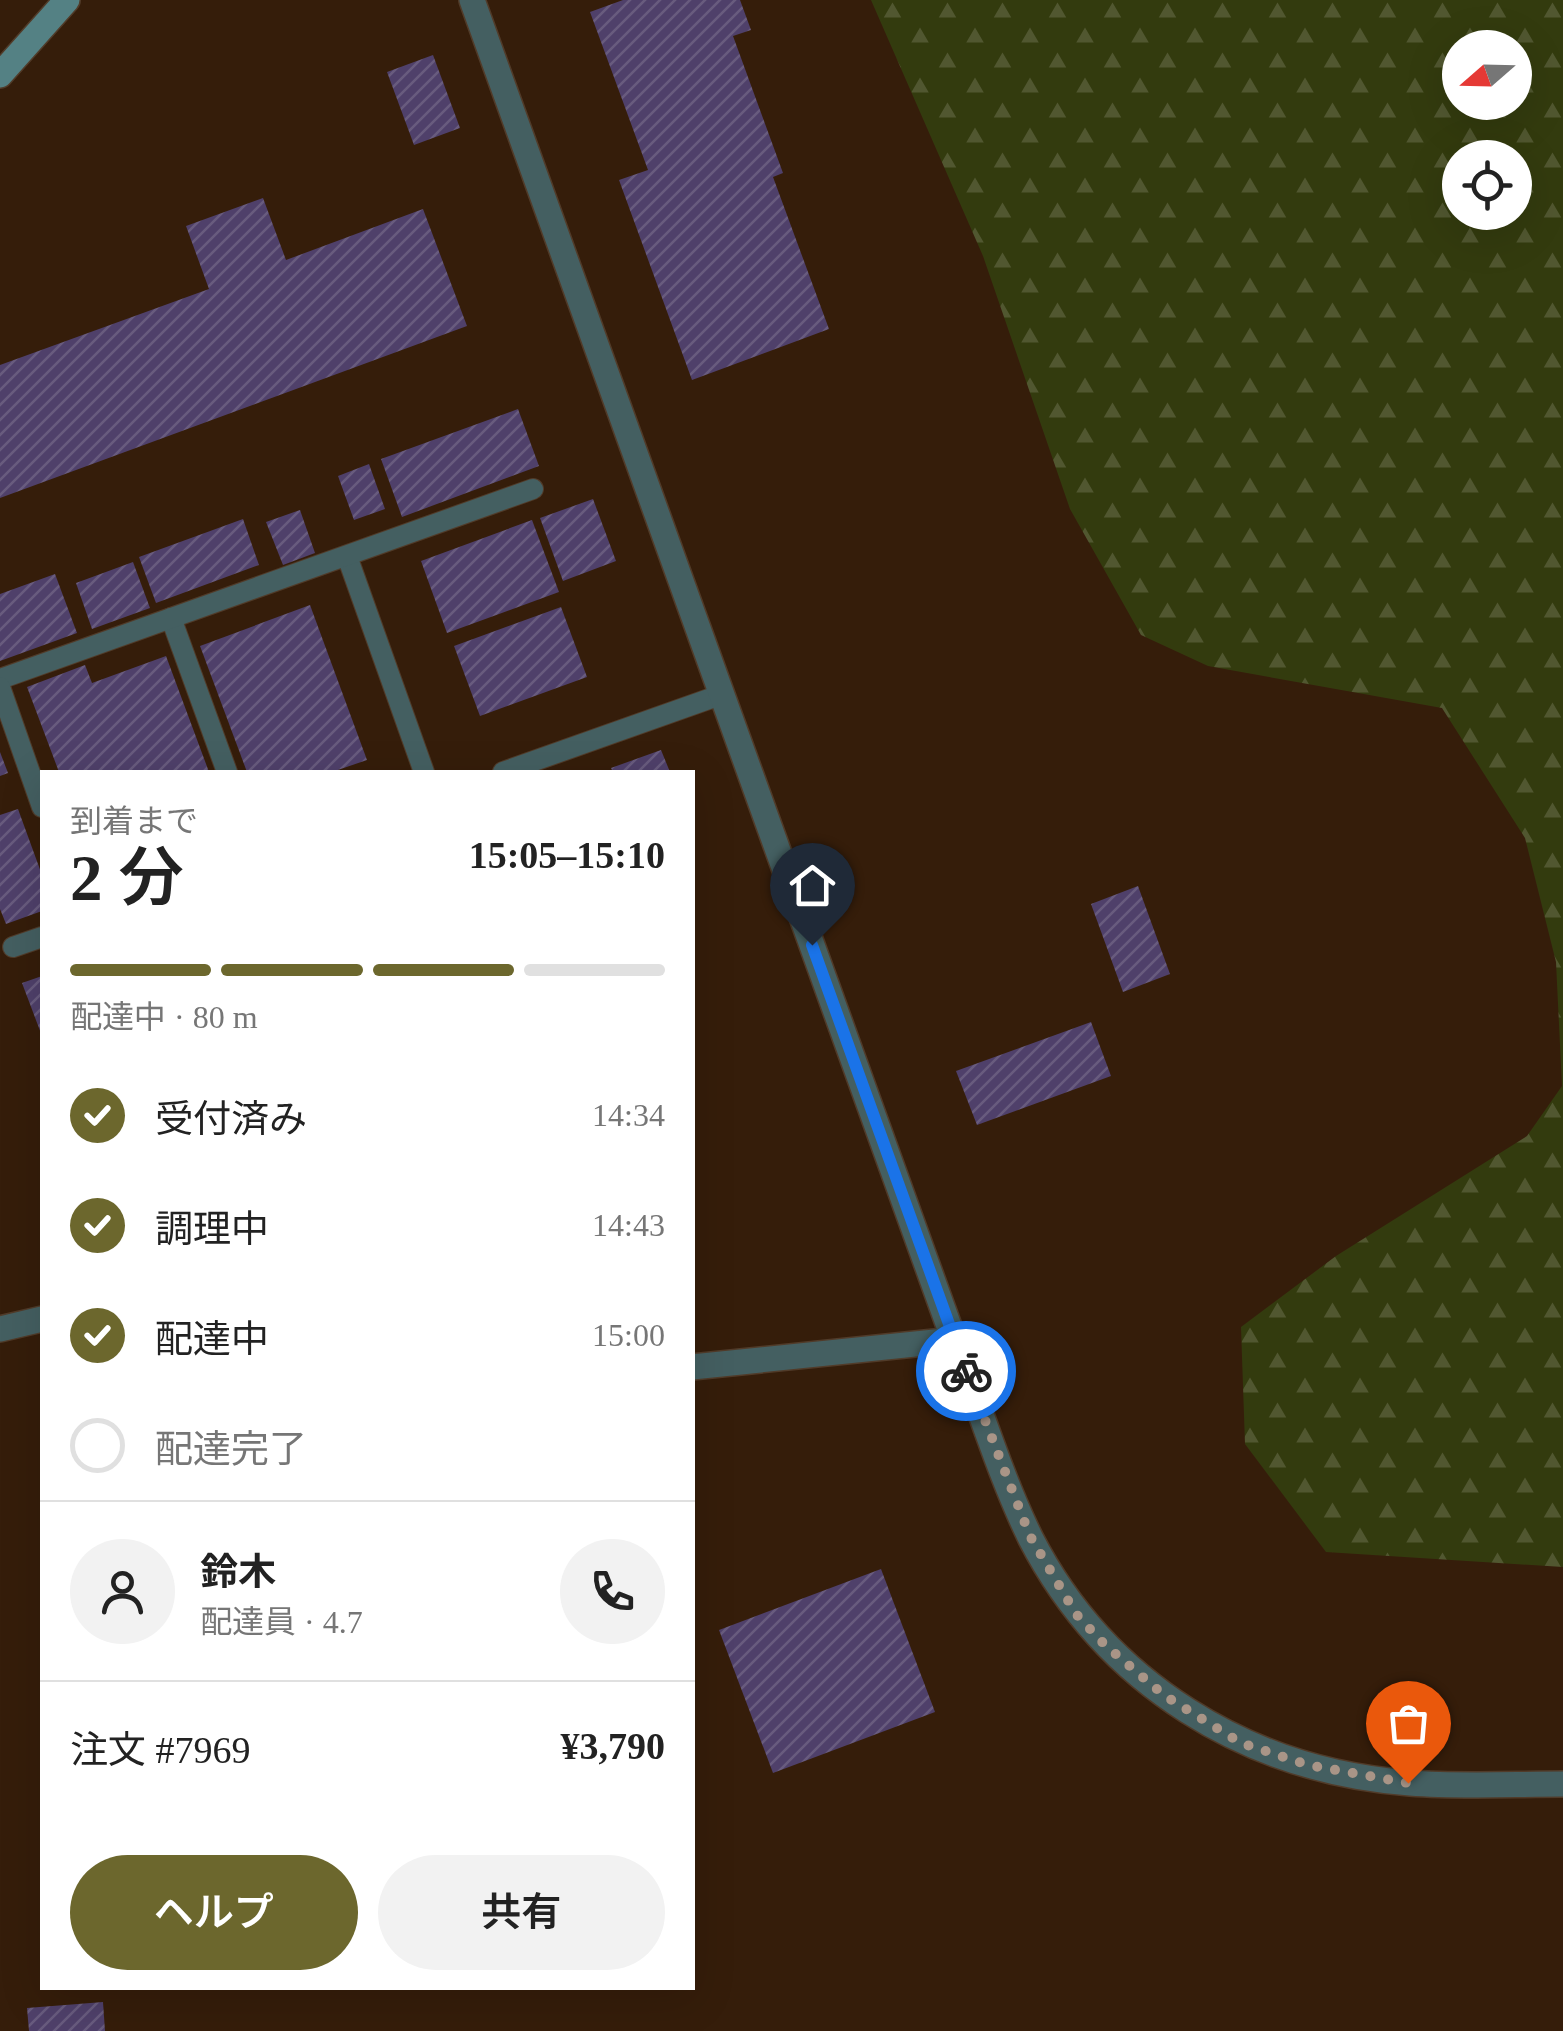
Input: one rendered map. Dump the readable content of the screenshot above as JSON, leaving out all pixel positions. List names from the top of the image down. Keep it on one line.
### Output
{"north":"left","page":{"heading":["2 分","到着まで","15:05–15:10"],"panel":["鈴木","配達員 · 4.7","注文 #7969","¥3,790"],"bar":"配達中 · 80 m","list":[["受付済み","14:34"],["調理中","14:43"],["配達中","15:00"],"配達完了"],"buttons":["ヘルプ","共有"]}}
